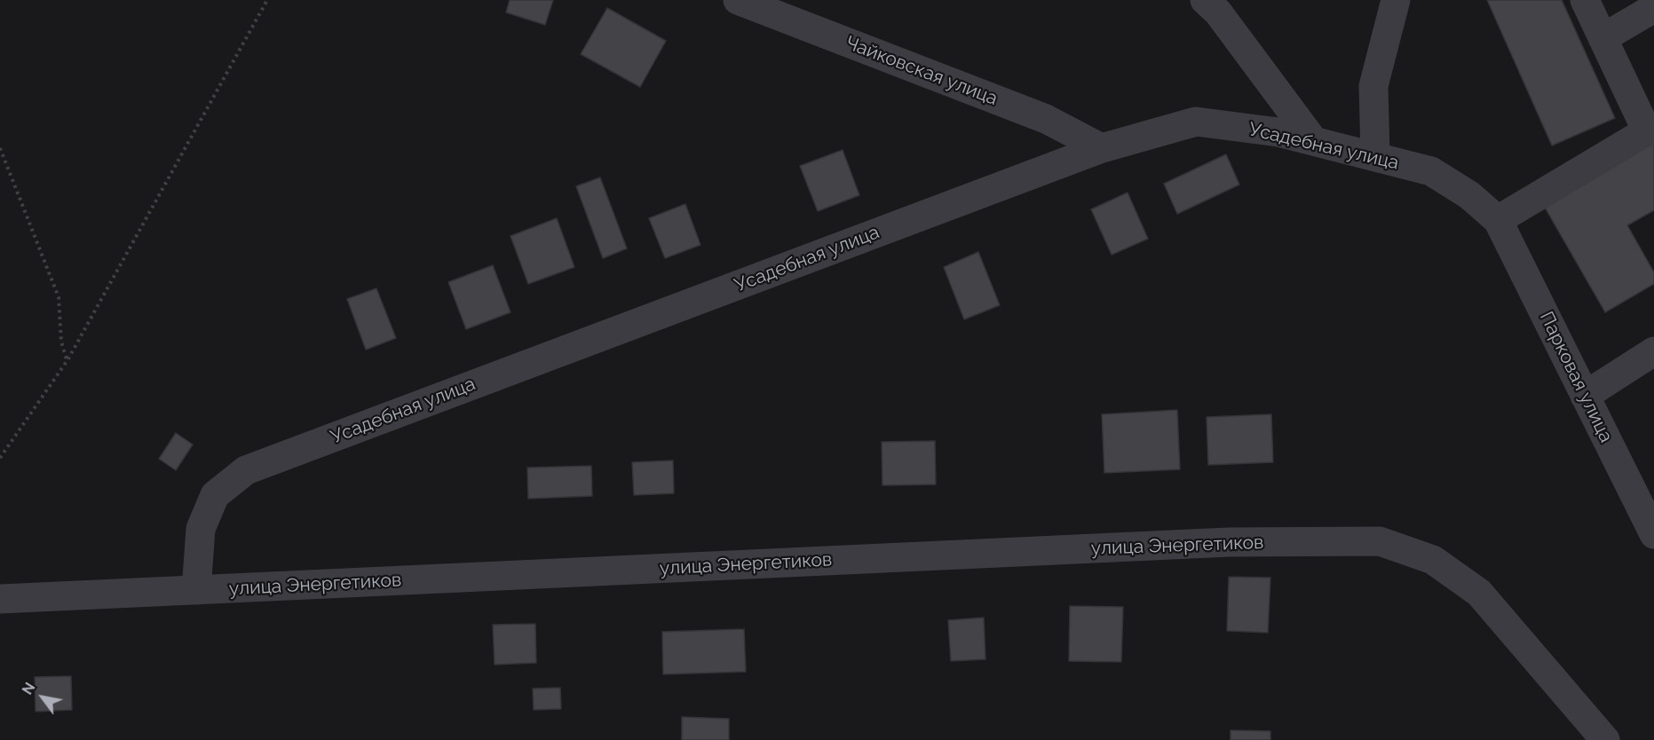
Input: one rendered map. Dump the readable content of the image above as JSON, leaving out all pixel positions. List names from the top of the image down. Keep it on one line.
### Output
{"streets":{"street":["Чайковская улица","Усадебная улица","Парковая улица","улица Энергетиков"]},"crossings":[["Чайковская улица","Усадебная улица"],["Усадебная улица","Парковая улица"],["Усадебная улица","улица Энергетиков"]],"north":"top left"}
